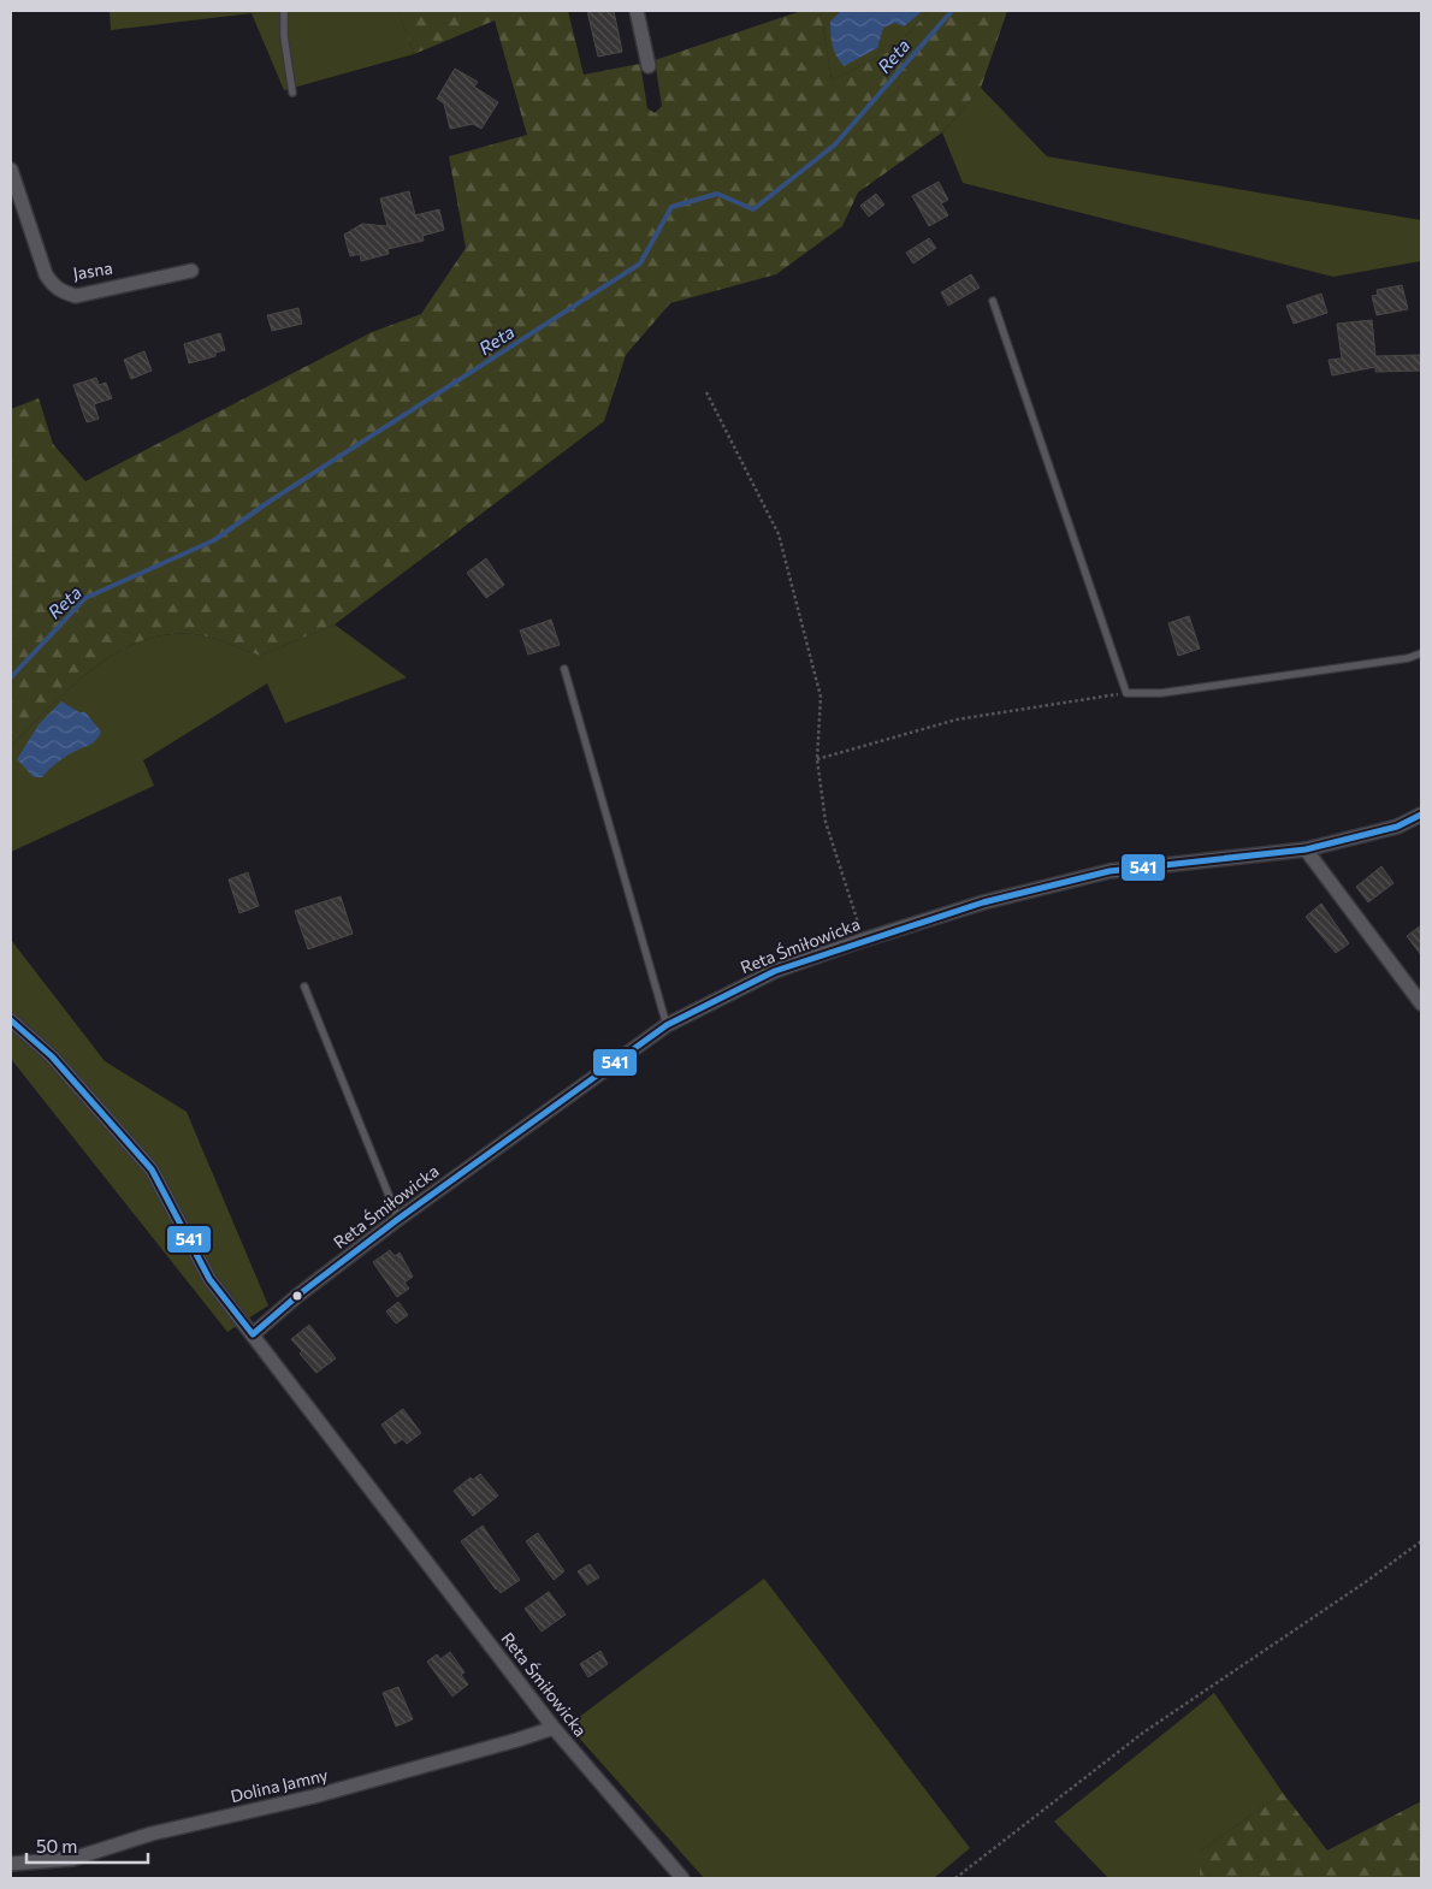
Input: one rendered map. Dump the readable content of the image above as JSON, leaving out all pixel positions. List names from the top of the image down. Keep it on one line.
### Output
{"streets":{"street":["Jasna","Reta Śmiłowicka","Dolina Jamny"]},"crossings":[["Reta Śmiłowicka","Dolina Jamny"]],"water":["Reta"],"lines":["transit line 541"],"scale_bar":"50 m"}
